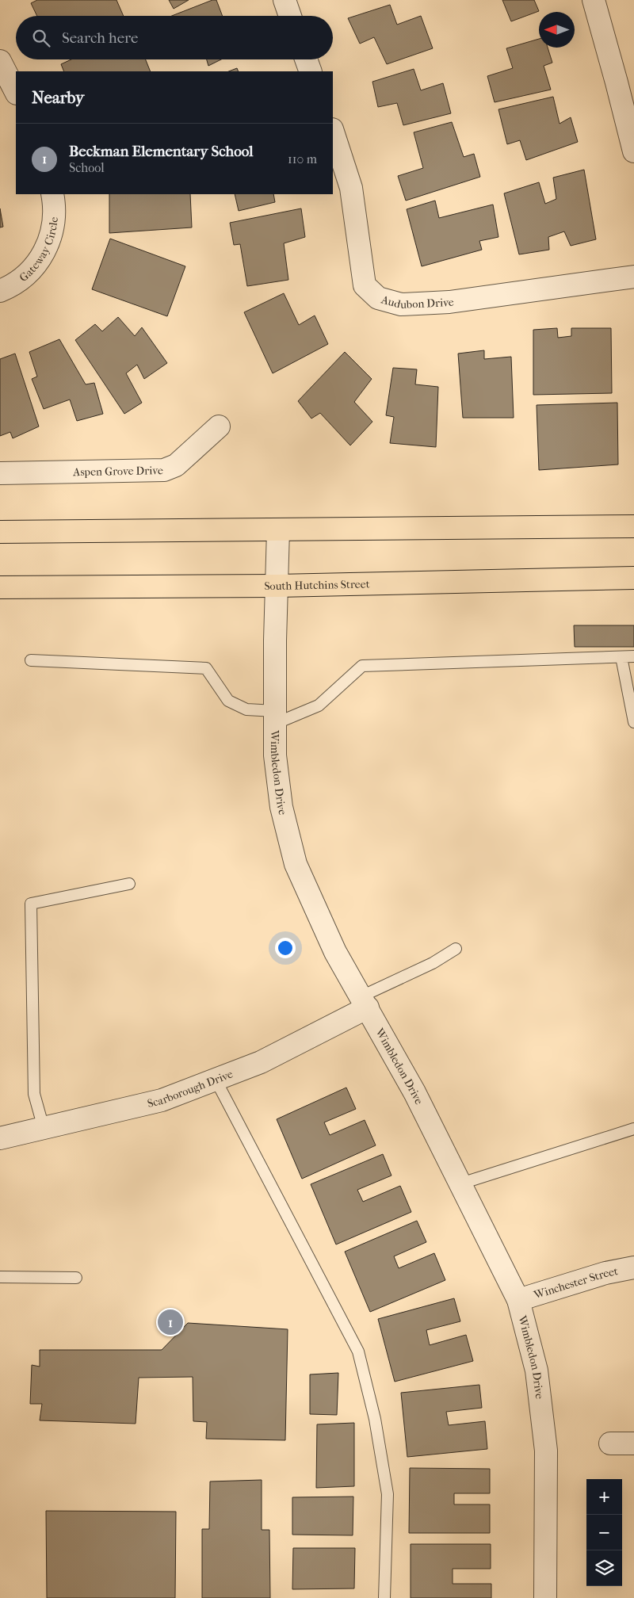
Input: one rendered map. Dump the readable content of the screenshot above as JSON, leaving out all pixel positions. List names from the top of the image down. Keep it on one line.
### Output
{"streets":{"main road":["South Hutchins Street"],"street":["Gateway Circle","Audubon Drive","Aspen Grove Drive","Wimbledon Drive","Scarborough Drive","Winchester Street"]},"crossings":[["South Hutchins Street","Wimbledon Drive"],["Wimbledon Drive","Scarborough Drive"],["Wimbledon Drive","Winchester Street"]],"north":"left","page":{"search":"Search here","heading":"Nearby","list":[{"mark":"1","name":"Beckman Elementary School","note":"School","value":"110 m"}],"pins":"1","map_buttons":["+","−"]}}
